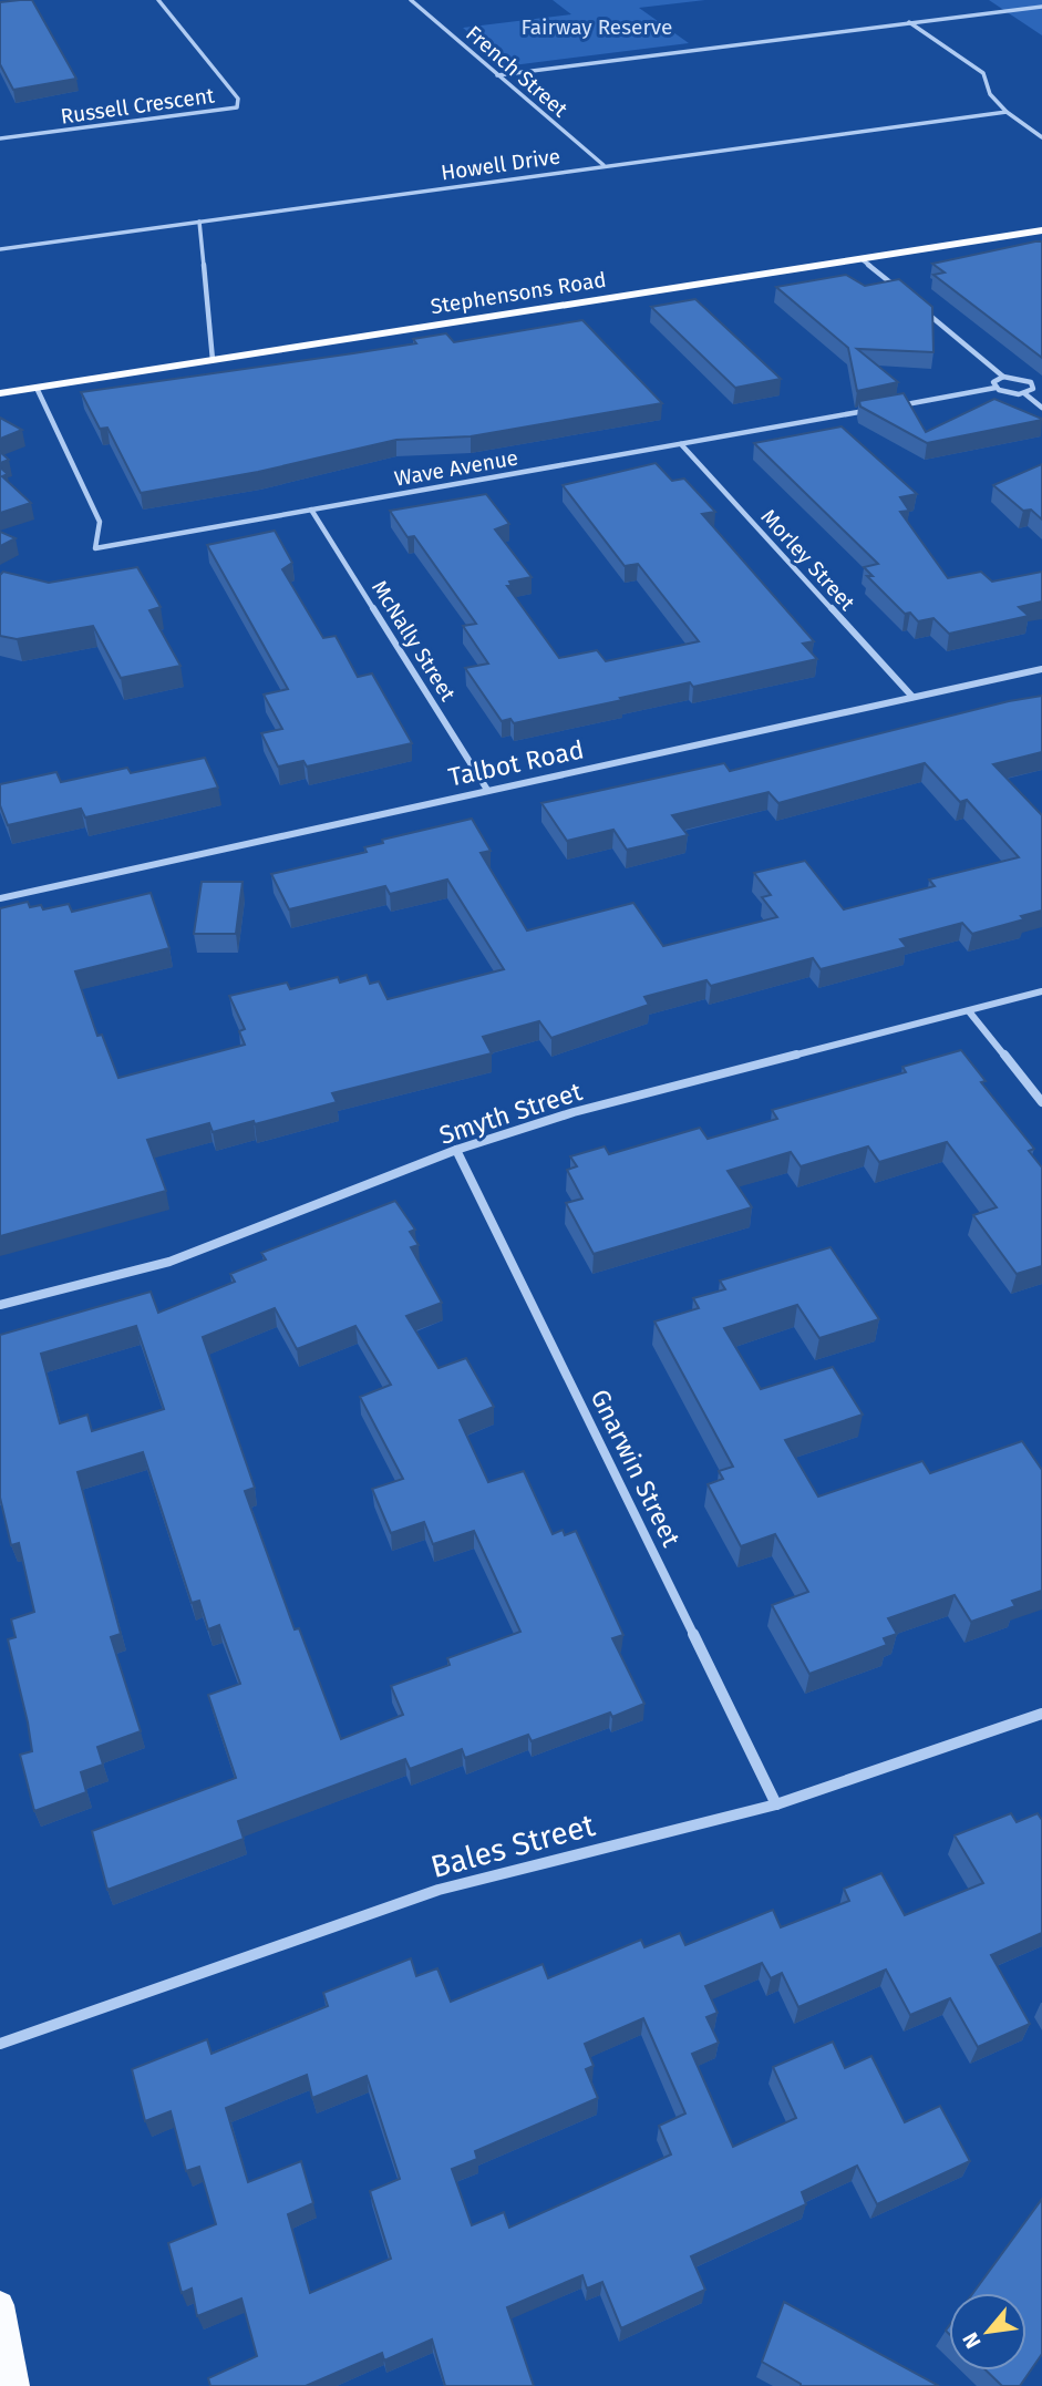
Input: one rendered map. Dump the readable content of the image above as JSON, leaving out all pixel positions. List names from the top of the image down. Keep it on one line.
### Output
{"streets":{"main road":["Stephensons Road"],"street":["French Street","Russell Crescent","Howell Drive","Wave Avenue","Morley Street","McNally Street","Talbot Road","Smyth Street","Gnarwin Street","Bales Street"]},"crossings":[["French Street","Howell Drive"],["Stephensons Road","Wave Avenue"],["Wave Avenue","Morley Street"],["Wave Avenue","McNally Street"],["Morley Street","Talbot Road"],["McNally Street","Talbot Road"],["Smyth Street","Gnarwin Street"],["Gnarwin Street","Bales Street"]],"parks":["Fairway Reserve"],"north":"bottom left"}
